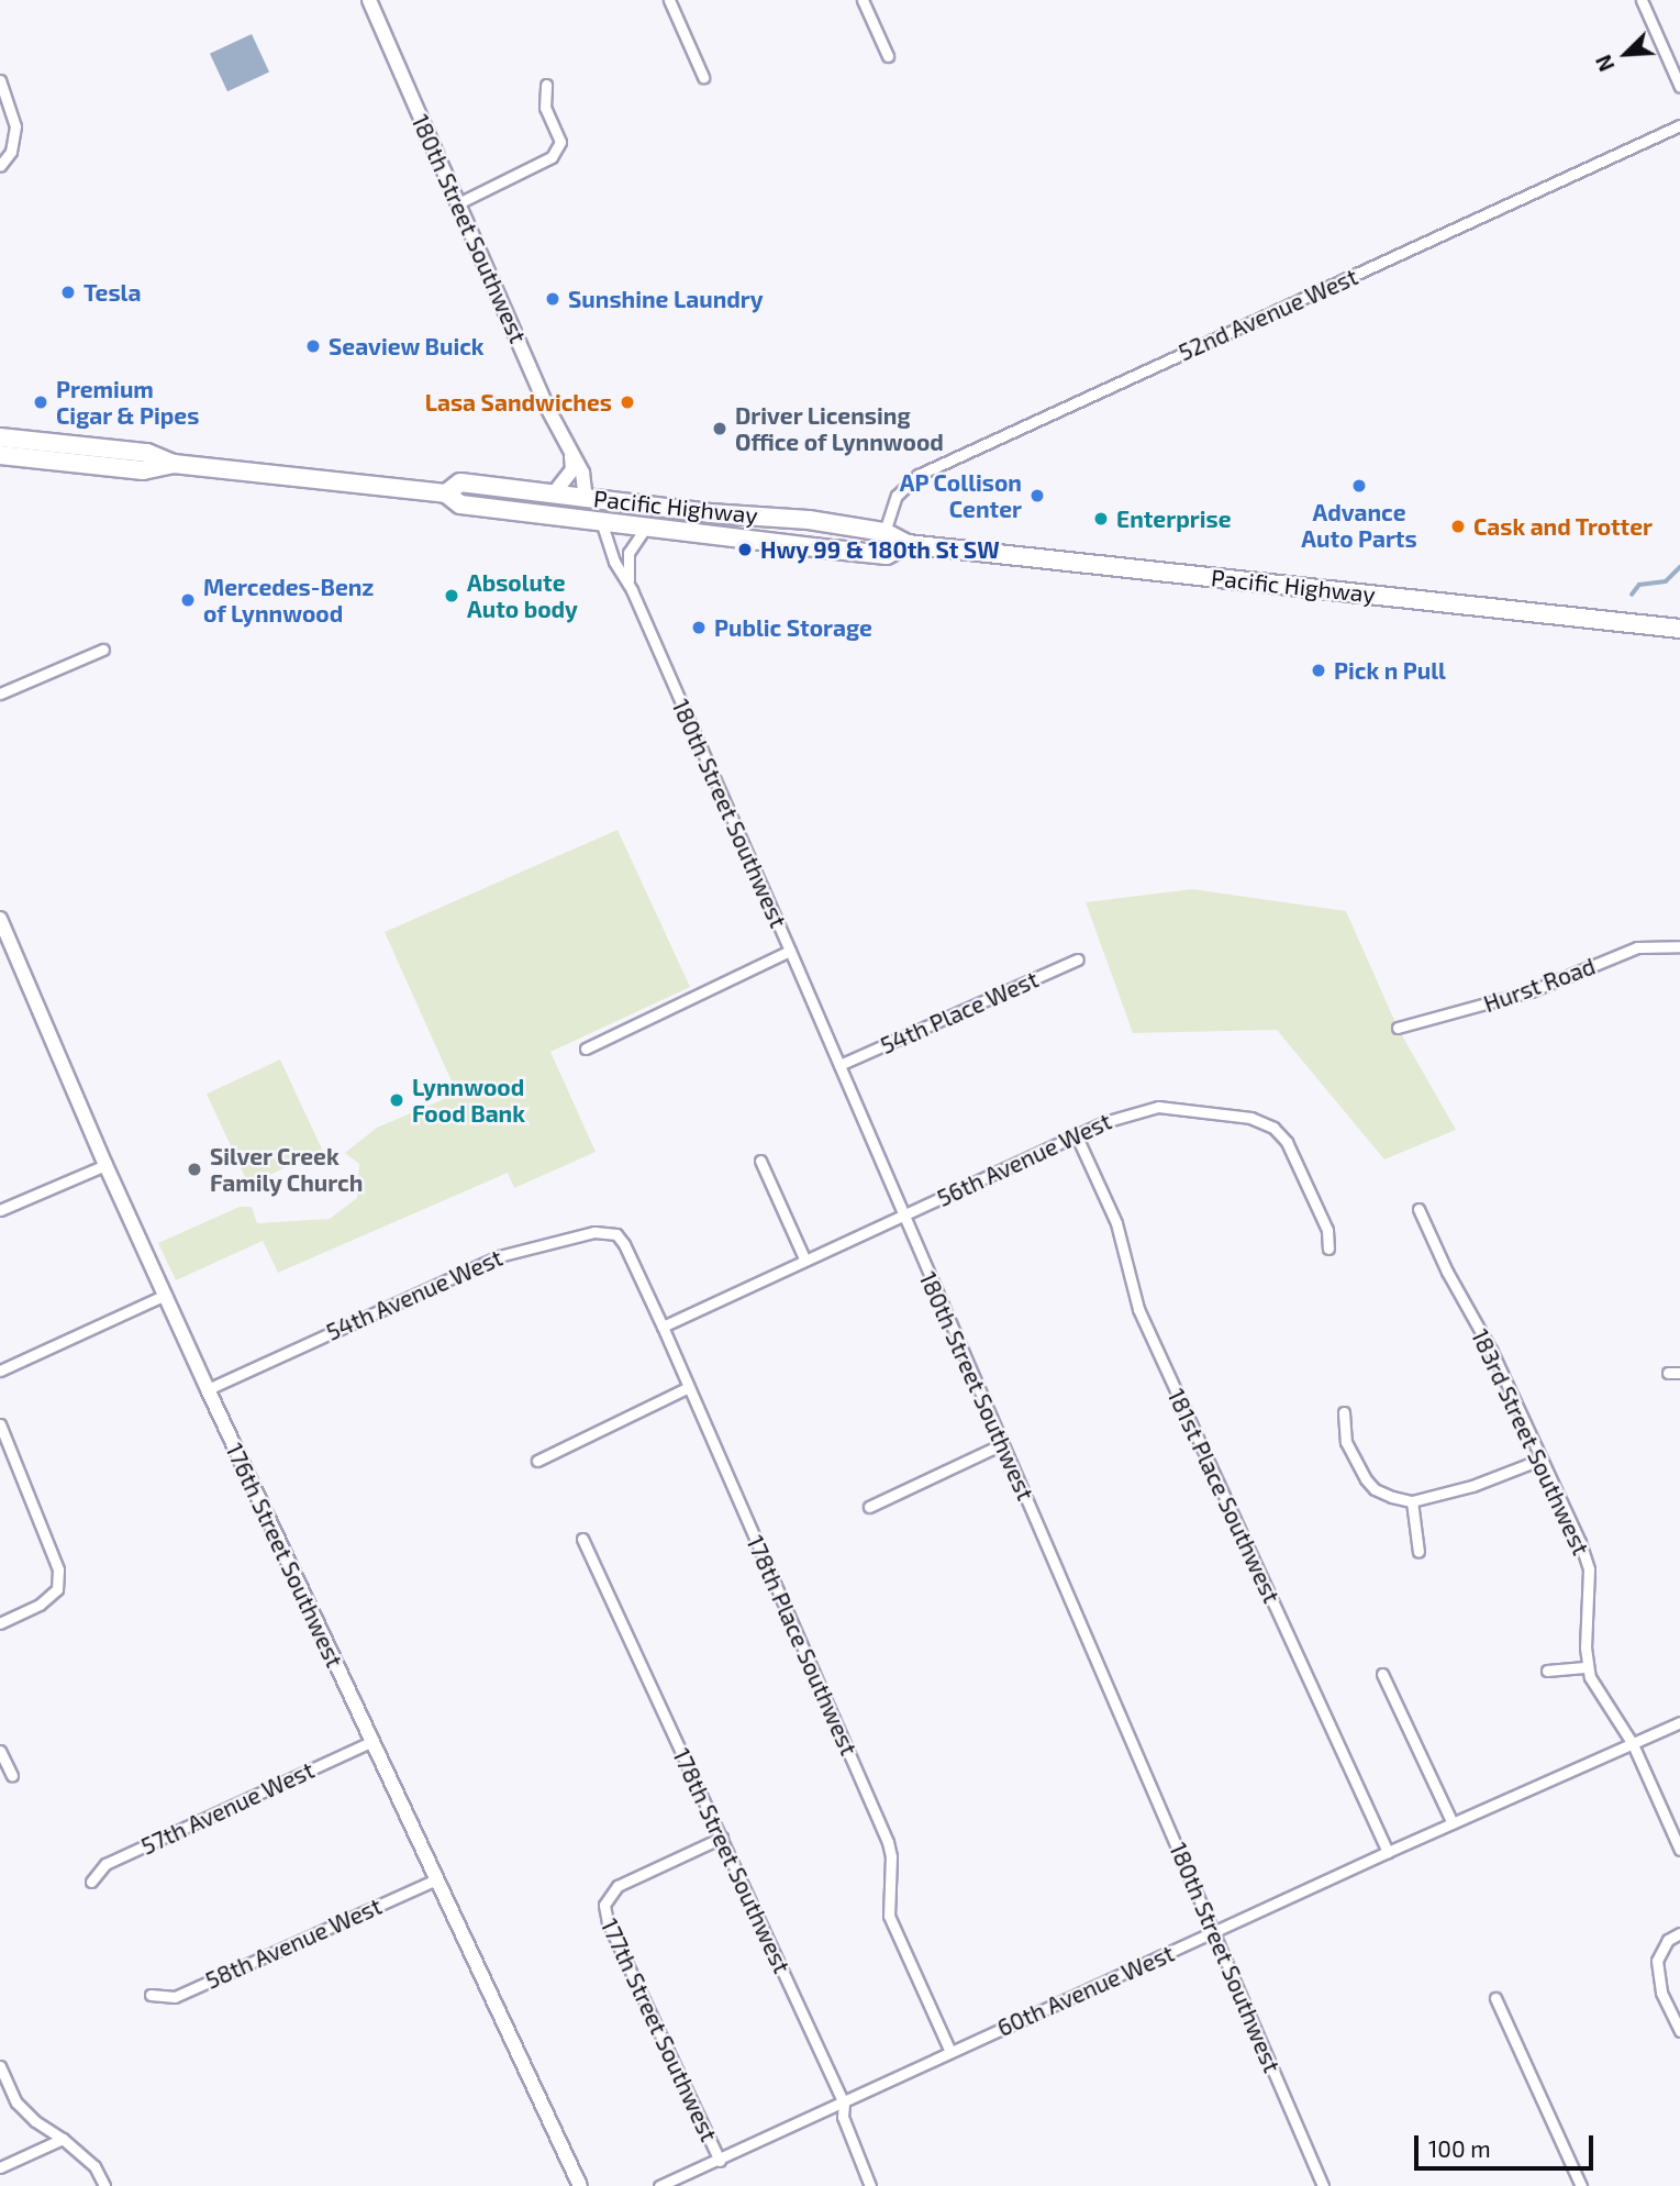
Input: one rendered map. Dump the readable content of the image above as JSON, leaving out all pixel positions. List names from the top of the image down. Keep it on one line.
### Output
{"streets":{"highway":["Pacific Highway"],"street":["180th Street Southwest","52nd Avenue West","Hurst Road","54th Place West","56th Avenue West","54th Avenue West","183rd Street Southwest","181st Place Southwest","176th Street Southwest","178th Place Southwest","57th Avenue West","178th Street Southwest","58th Avenue West","60th Avenue West","177th Street Southwest"]},"crossings":[["180th Street Southwest","Pacific Highway"],["180th Street Southwest","54th Place West"],["180th Street Southwest","56th Avenue West"],["180th Street Southwest","60th Avenue West"],["52nd Avenue West","Pacific Highway"],["56th Avenue West","181st Place Southwest"],["56th Avenue West","178th Place Southwest"],["54th Avenue West","176th Street Southwest"],["54th Avenue West","178th Place Southwest"],["183rd Street Southwest","60th Avenue West"],["181st Place Southwest","60th Avenue West"],["176th Street Southwest","57th Avenue West"],["176th Street Southwest","58th Avenue West"],["178th Place Southwest","60th Avenue West"],["178th Street Southwest","60th Avenue West"],["178th Street Southwest","177th Street Southwest"],["60th Avenue West","177th Street Southwest"]],"places":["Tesla","Sunshine Laundry","Seaview Buick","Premium Cigar & Pipes","Lasa Sandwiches","Driver Licensing Office of Lynnwood","Advance Auto Parts","AP Collison Center","Enterprise","Cask and Trotter","Hwy 99 & 180th St SW","Absolute Auto body","Mercedes-Benz of Lynnwood","Public Storage","Pick n Pull","Lynnwood Food Bank","Silver Creek Family Church"],"scale_bar":"100 m","north":"bottom left"}
